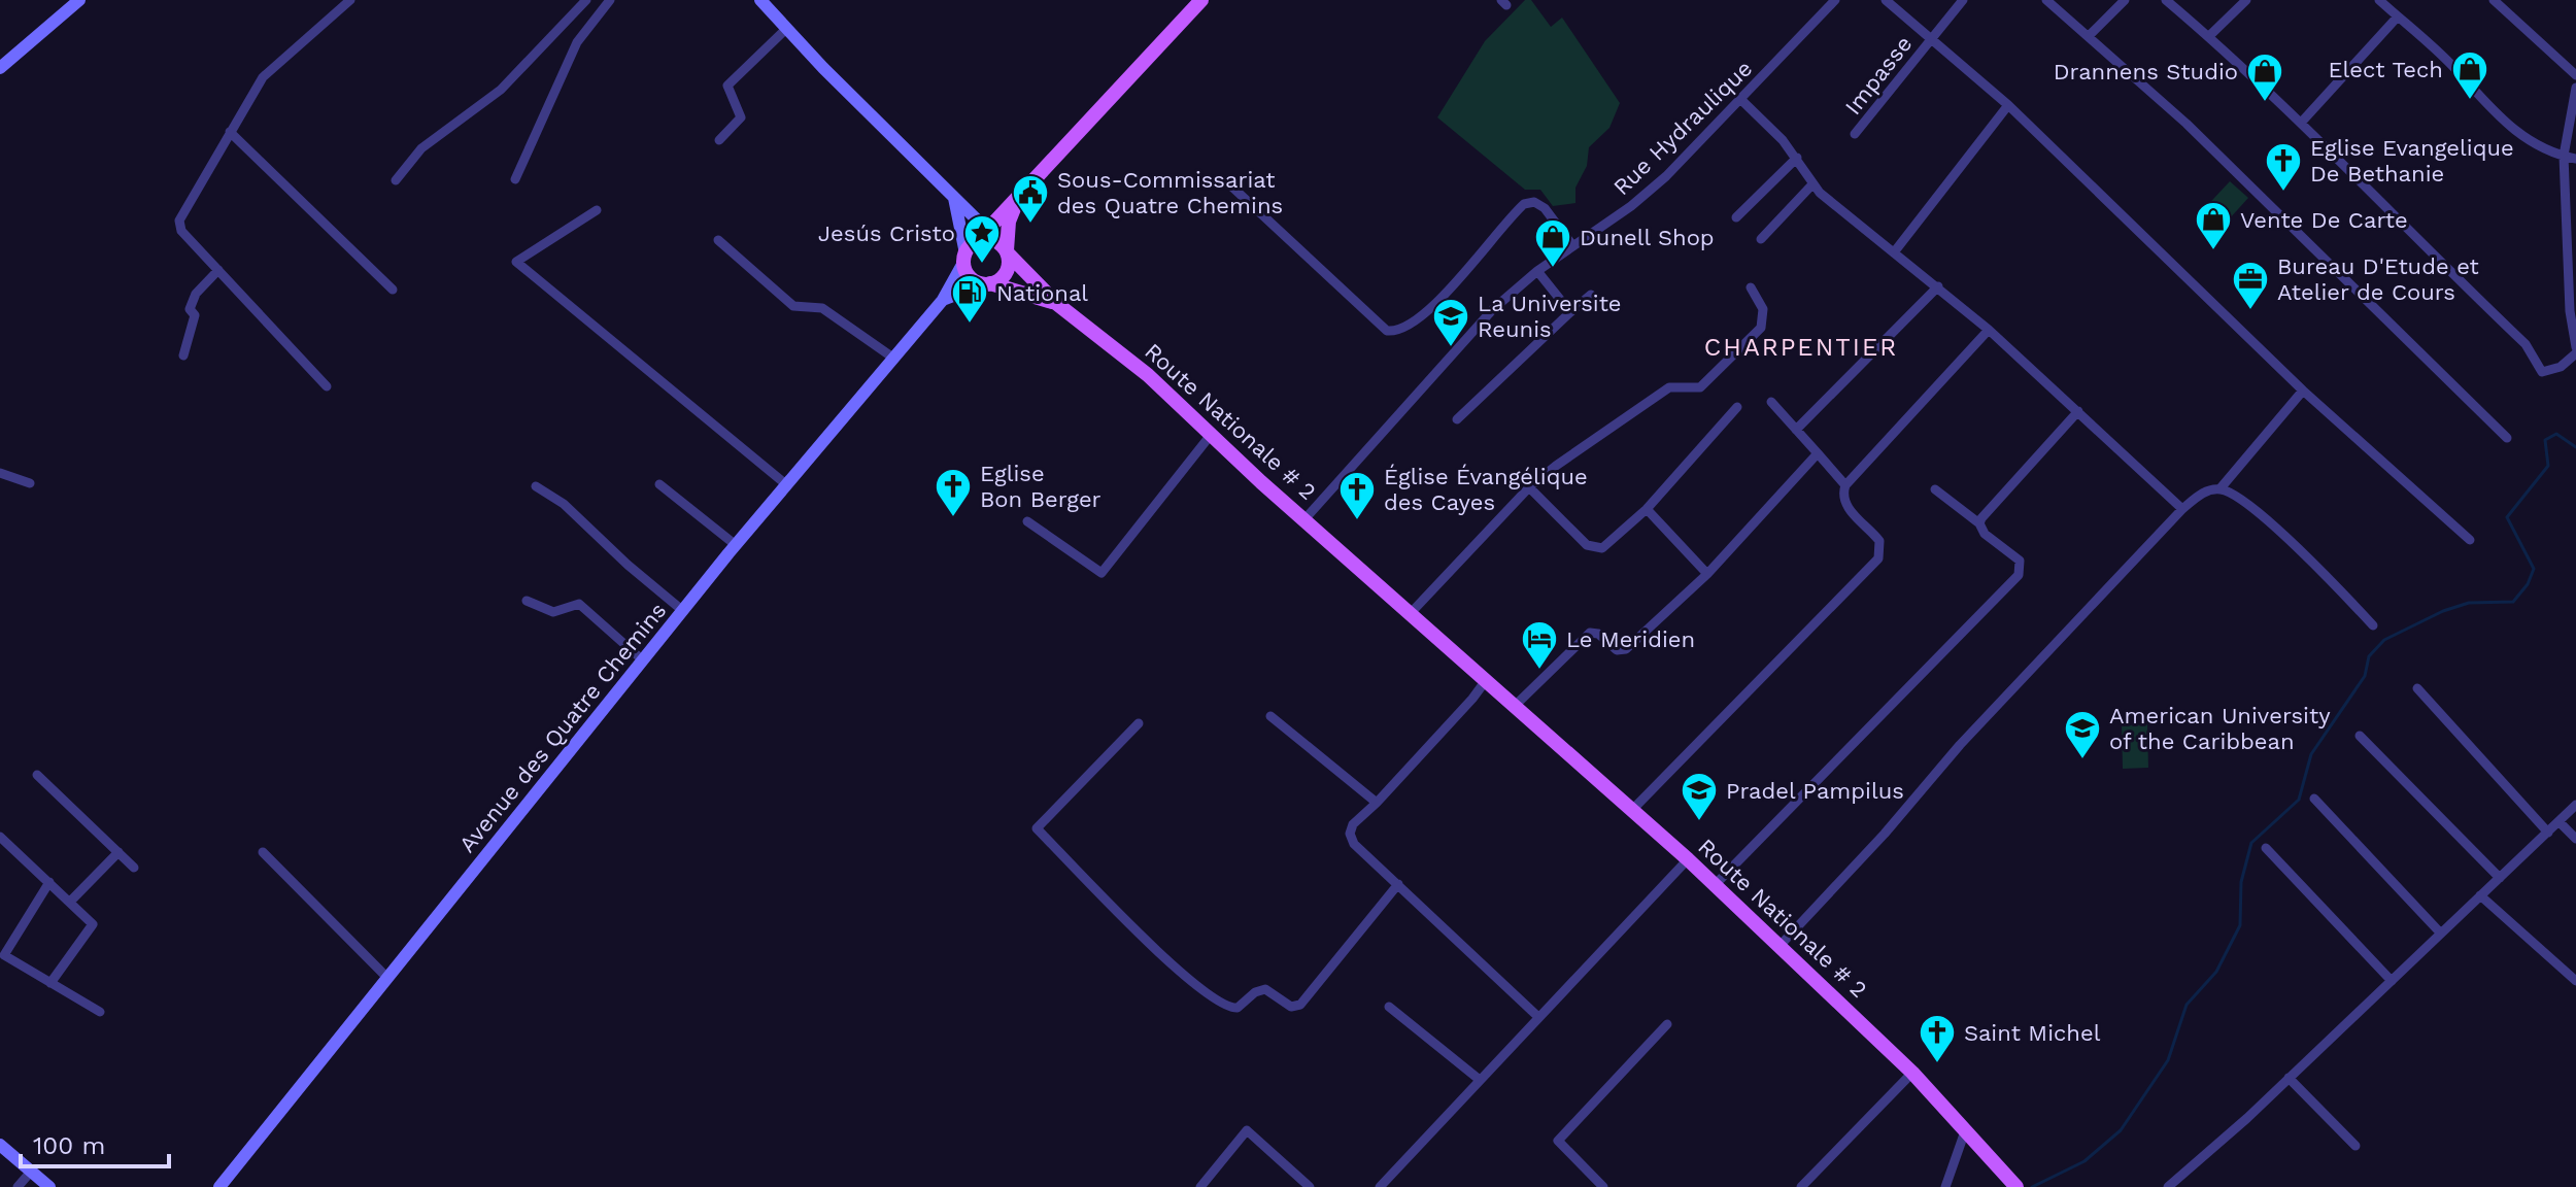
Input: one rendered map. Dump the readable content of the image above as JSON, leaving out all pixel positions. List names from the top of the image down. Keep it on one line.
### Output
{"streets":{"main road":["Route Nationale # 2","Avenue des Quatre Chemins"],"street":["Impasse","Rue Hydraulique"]},"crossings":[["Rue Hydraulique","Route Nationale # 2"],["Route Nationale # 2","Avenue des Quatre Chemins"]],"districts":["CHARPENTIER"],"places":{"shop":["Elect Tech","Drannens Studio","Vente De Carte","Dunell Shop"],"church":["Eglise Evangelique De Bethanie","Eglise Bon Berger","Église Évangélique des Cayes","Saint Michel"],"public building":["Sous-Commissariat des Quatre Chemins"],"place":["Jesús Cristo"],"office":["Bureau D'Etude et Atelier de Cours"],"fuel station":["National"],"school or university":["La Universite Reunis","American University of the Caribbean","Pradel Pampilus"],"hotel":["Le Meridien"]},"scale_bar":"100 m"}
